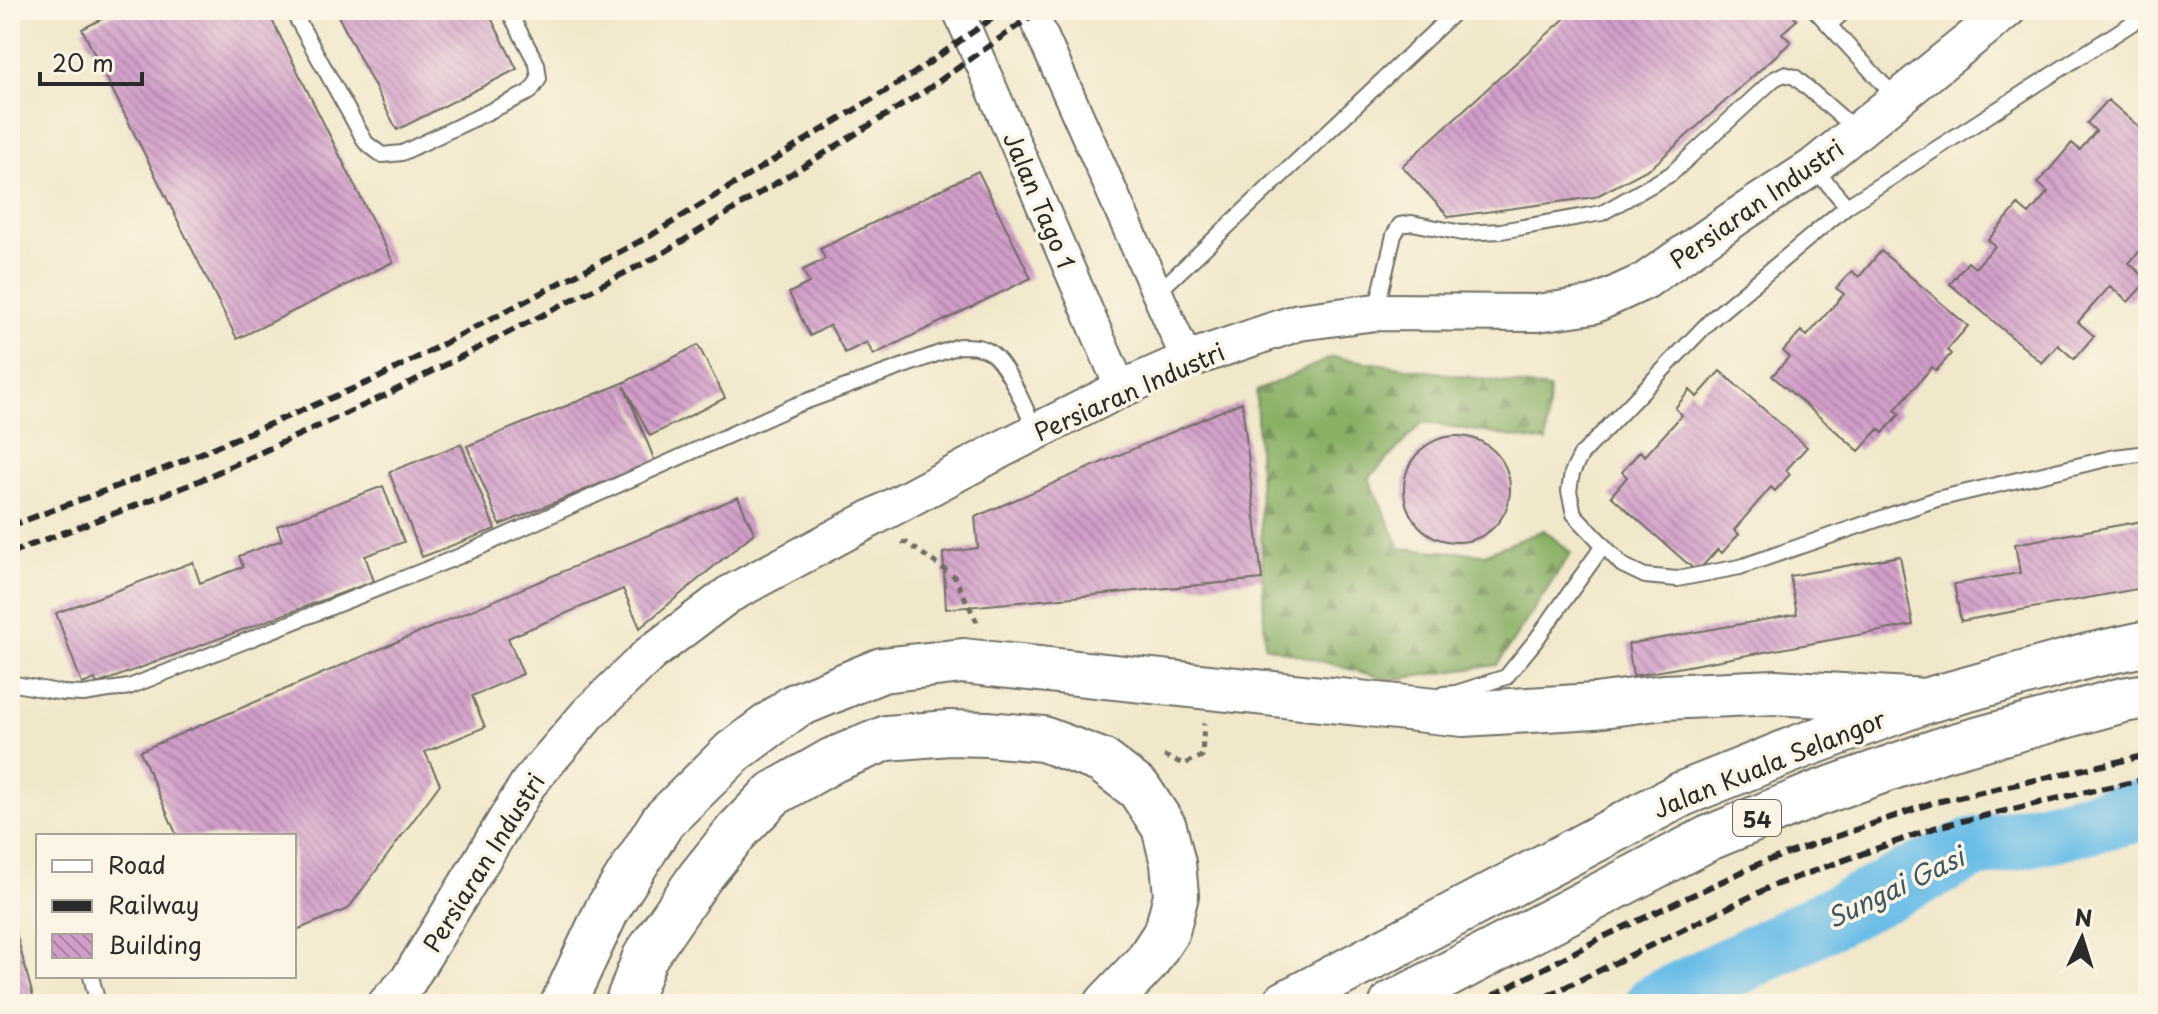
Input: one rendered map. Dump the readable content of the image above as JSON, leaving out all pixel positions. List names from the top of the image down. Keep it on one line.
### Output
{"streets":{"highway":["Jalan Kuala Selangor","54"],"street":["Jalan Tago 1","Persiaran Industri"]},"crossings":[["Jalan Tago 1","Persiaran Industri"]],"water":["Sungai Gasi"],"legend":["Road","Railway","Building"],"scale_bar":"20 m","north":"top"}
